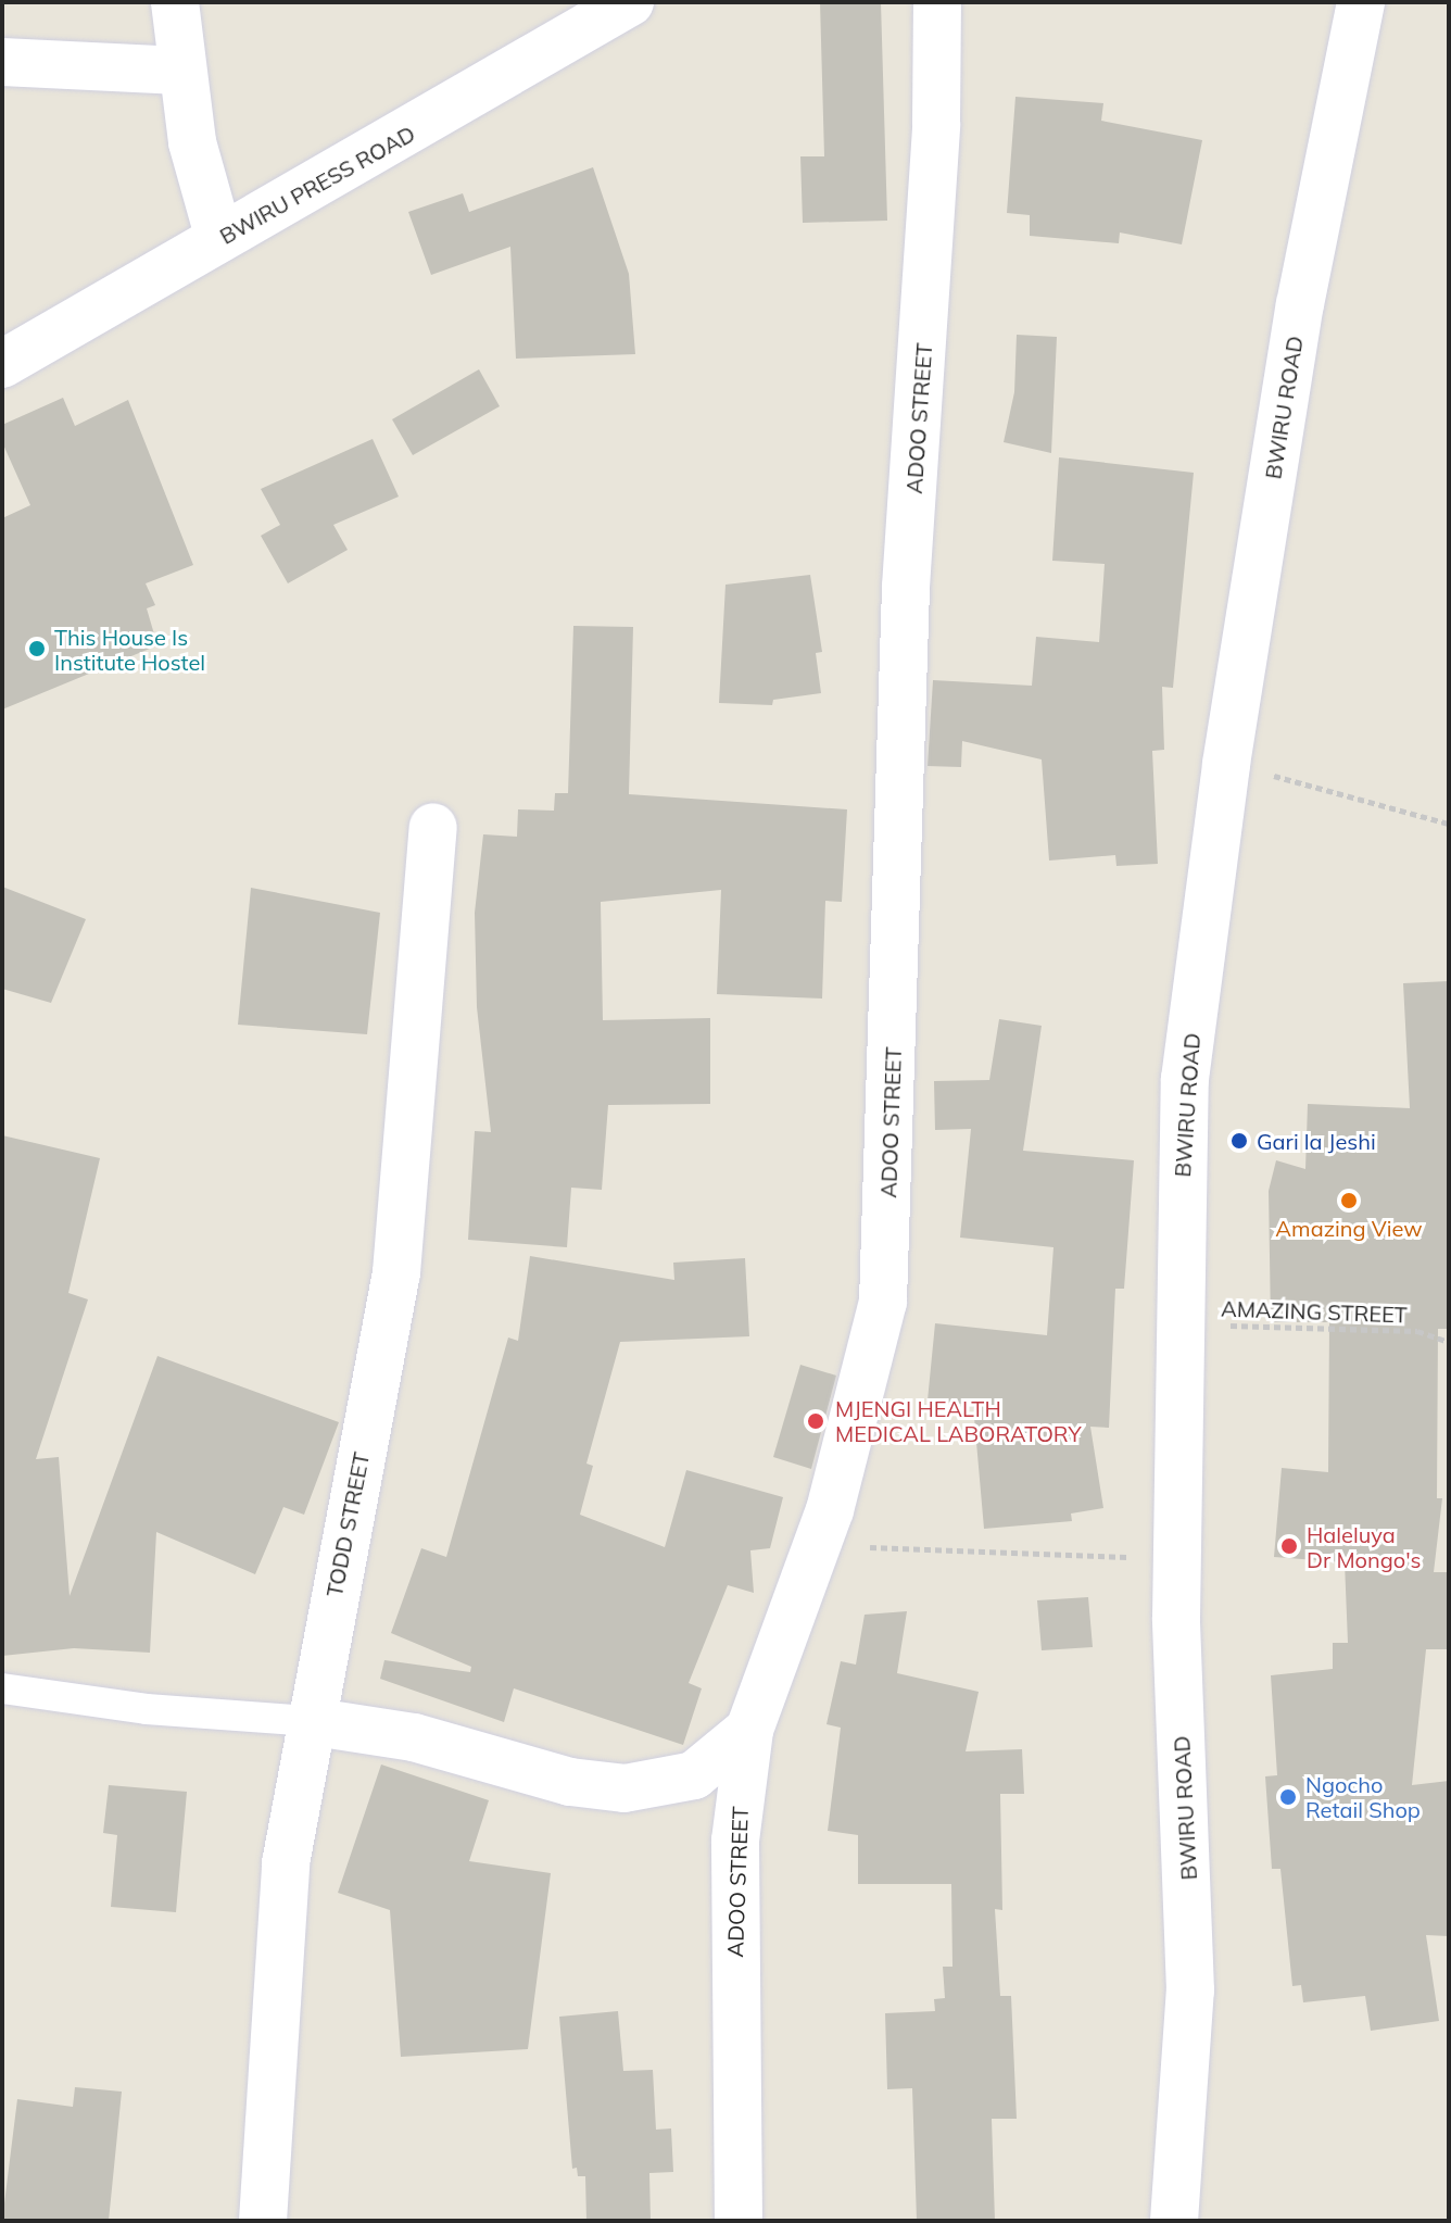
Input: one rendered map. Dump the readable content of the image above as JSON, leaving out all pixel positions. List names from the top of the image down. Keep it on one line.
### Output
{"streets":{"street":["BWIRU PRESS ROAD","BWIRU ROAD","ADOO STREET","TODD STREET"],"path":["AMAZING STREET"]},"crossings":[["BWIRU ROAD","AMAZING STREET"]],"places":["This House Is Institute Hostel","Gari la Jeshi","Amazing View","MJENGI HEALTH MEDICAL LABORATORY","Haleluya Dr Mongo's","Ngocho Retail Shop"]}
